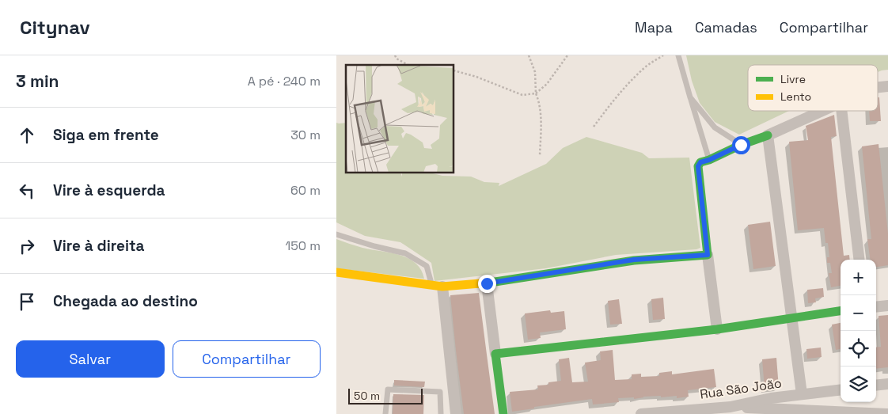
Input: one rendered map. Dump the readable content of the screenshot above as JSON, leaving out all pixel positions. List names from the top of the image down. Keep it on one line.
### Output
{"streets":{"street":["Rua São João"]},"legend":["Livre","Lento"],"scale_bar":"50 m","page":{"header":"Citynav","nav":["Mapa","Camadas","Compartilhar"],"heading":["3 min","A pé · 240 m"],"list":[["Siga em frente","30 m"],["Vire à esquerda","60 m"],["Vire à direita","150 m"],"Chegada ao destino"],"map_buttons":["+","−"],"buttons":["Salvar","Compartilhar"],"scale":"50 m"}}
